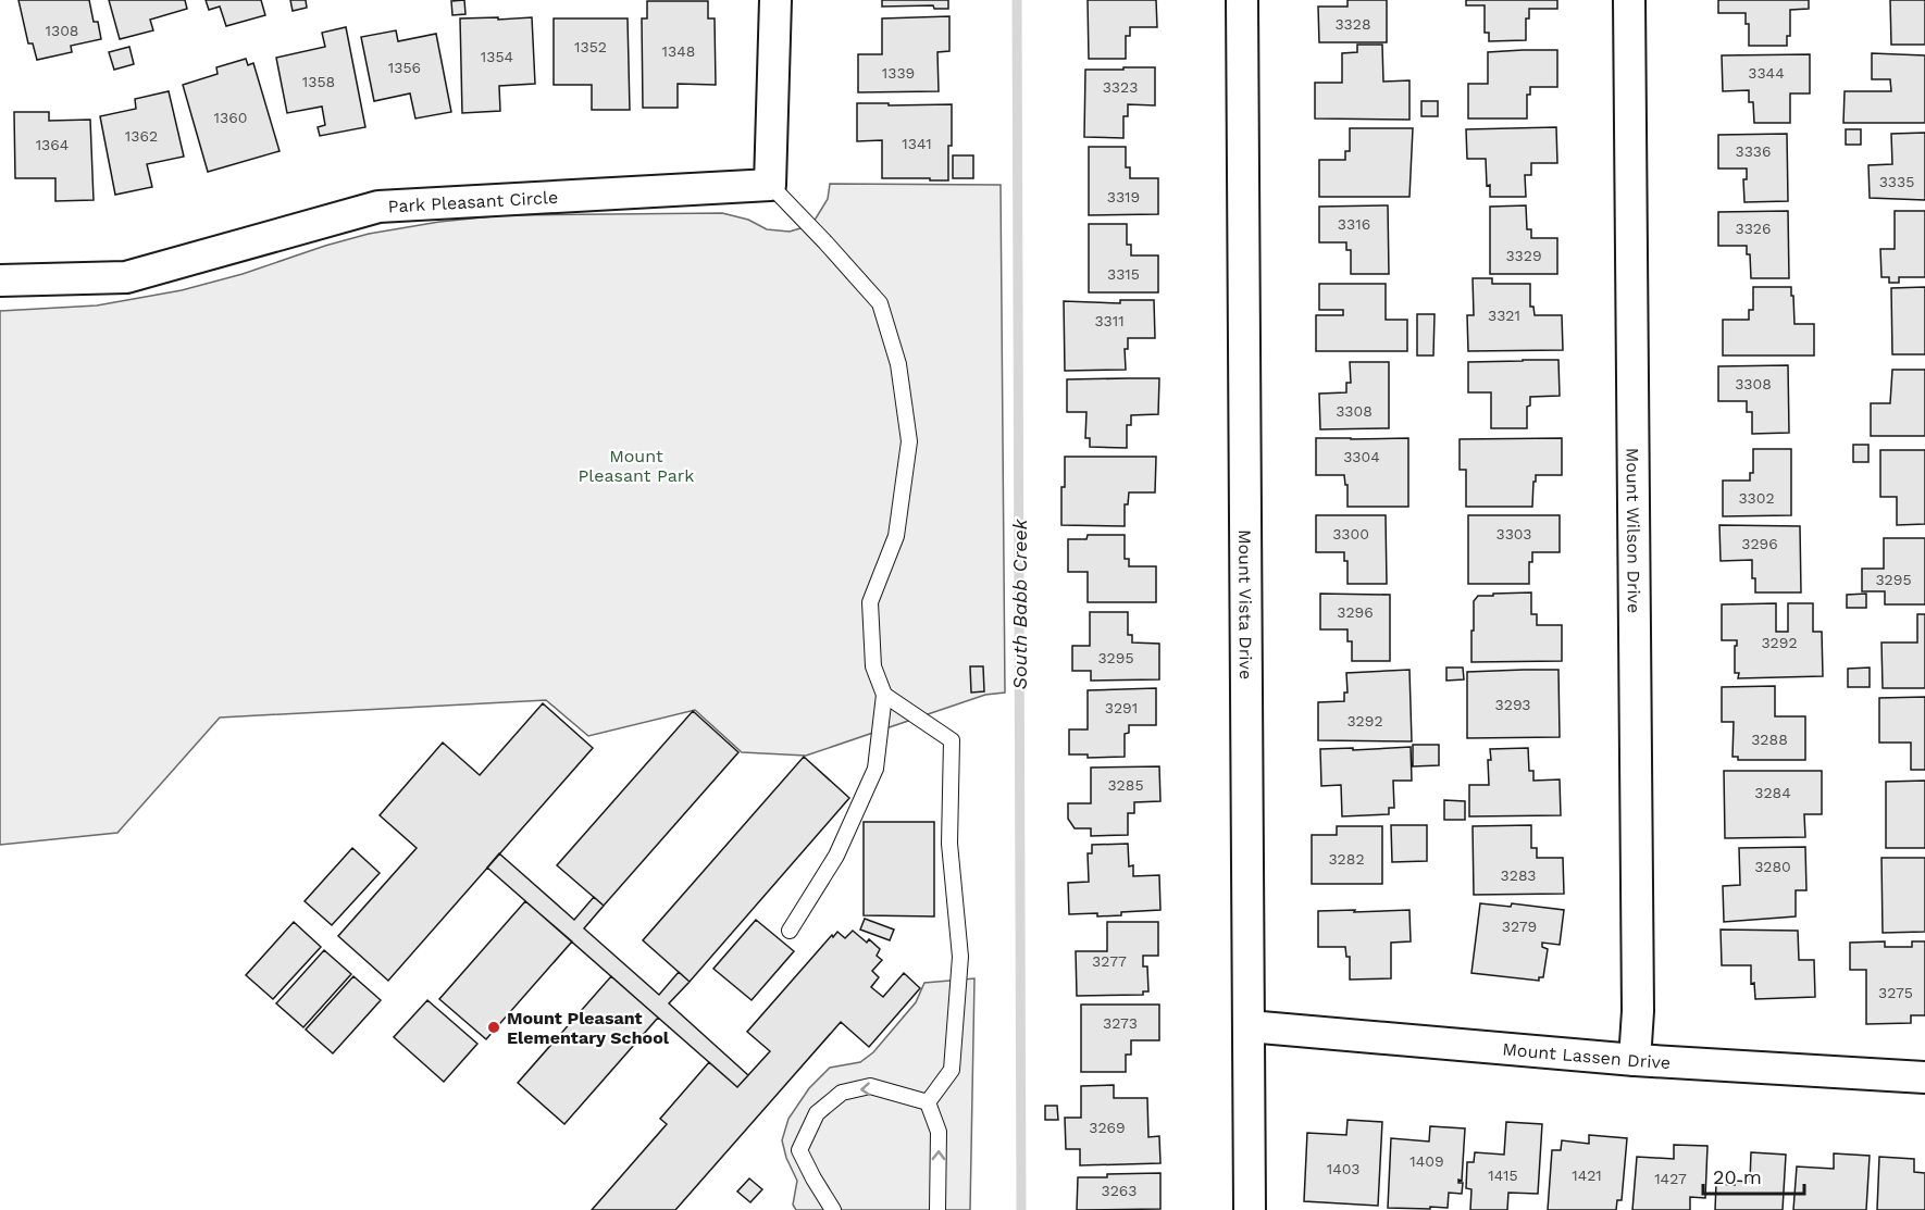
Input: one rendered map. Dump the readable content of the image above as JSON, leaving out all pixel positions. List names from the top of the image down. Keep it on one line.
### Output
{"streets":{"street":["Park Pleasant Circle","Mount Wilson Drive","Mount Vista Drive","Mount Lassen Drive"]},"crossings":[["Mount Wilson Drive","Mount Lassen Drive"],["Mount Vista Drive","Mount Lassen Drive"]],"water":["South Babb Creek"],"parks":["Mount Pleasant Park"],"places":["Mount Pleasant Elementary School"],"house_numbers":["3328","1308","1352","1348","1354","1356","1339","3344","1358","3323","1360","1362","1341","1364","3336","3335","3319","3316","3326","3329","3315","3321","3311","3308","3308","3304","3302","3300","3303","3296","3295","3296","3292","3295","3293","3291","3292","3288","3285","3284","3282","3280","3283","3279","3277","3275","3273","3269","1409","1403","1415","1421","1427","3263"],"scale_bar":"20 m"}
